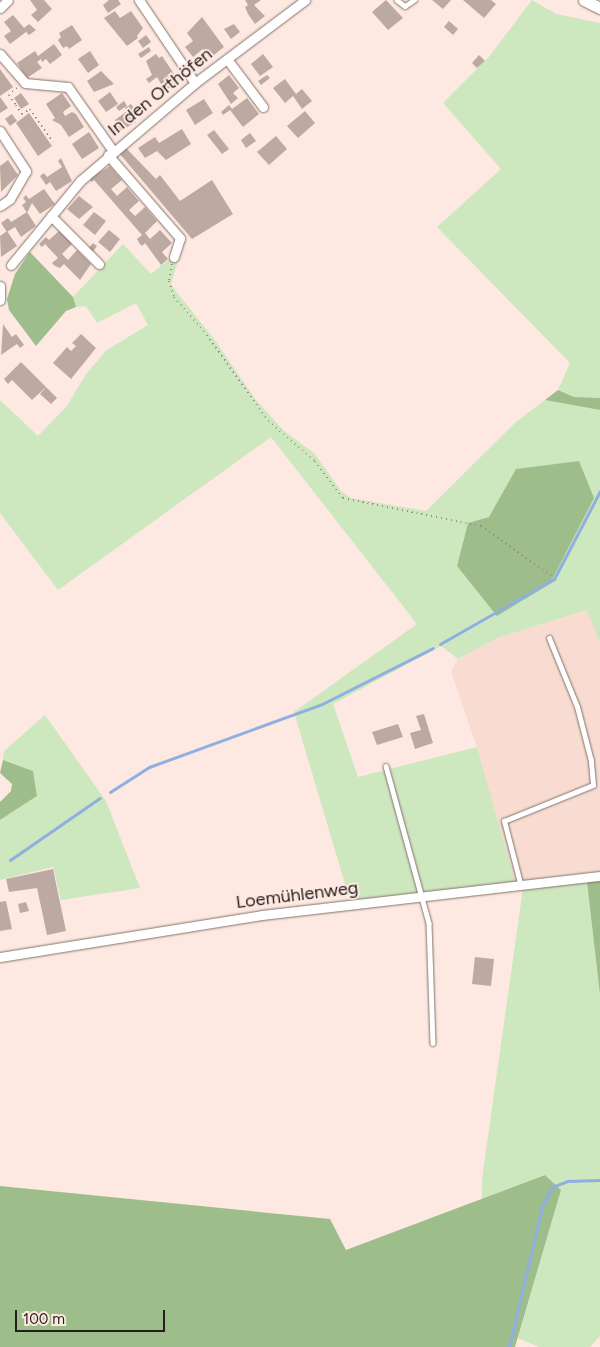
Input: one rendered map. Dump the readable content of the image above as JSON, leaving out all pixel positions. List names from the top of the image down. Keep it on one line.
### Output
{"streets":{"street":["In den Orthöfen","Loemühlenweg"]},"scale_bar":"100 m"}
